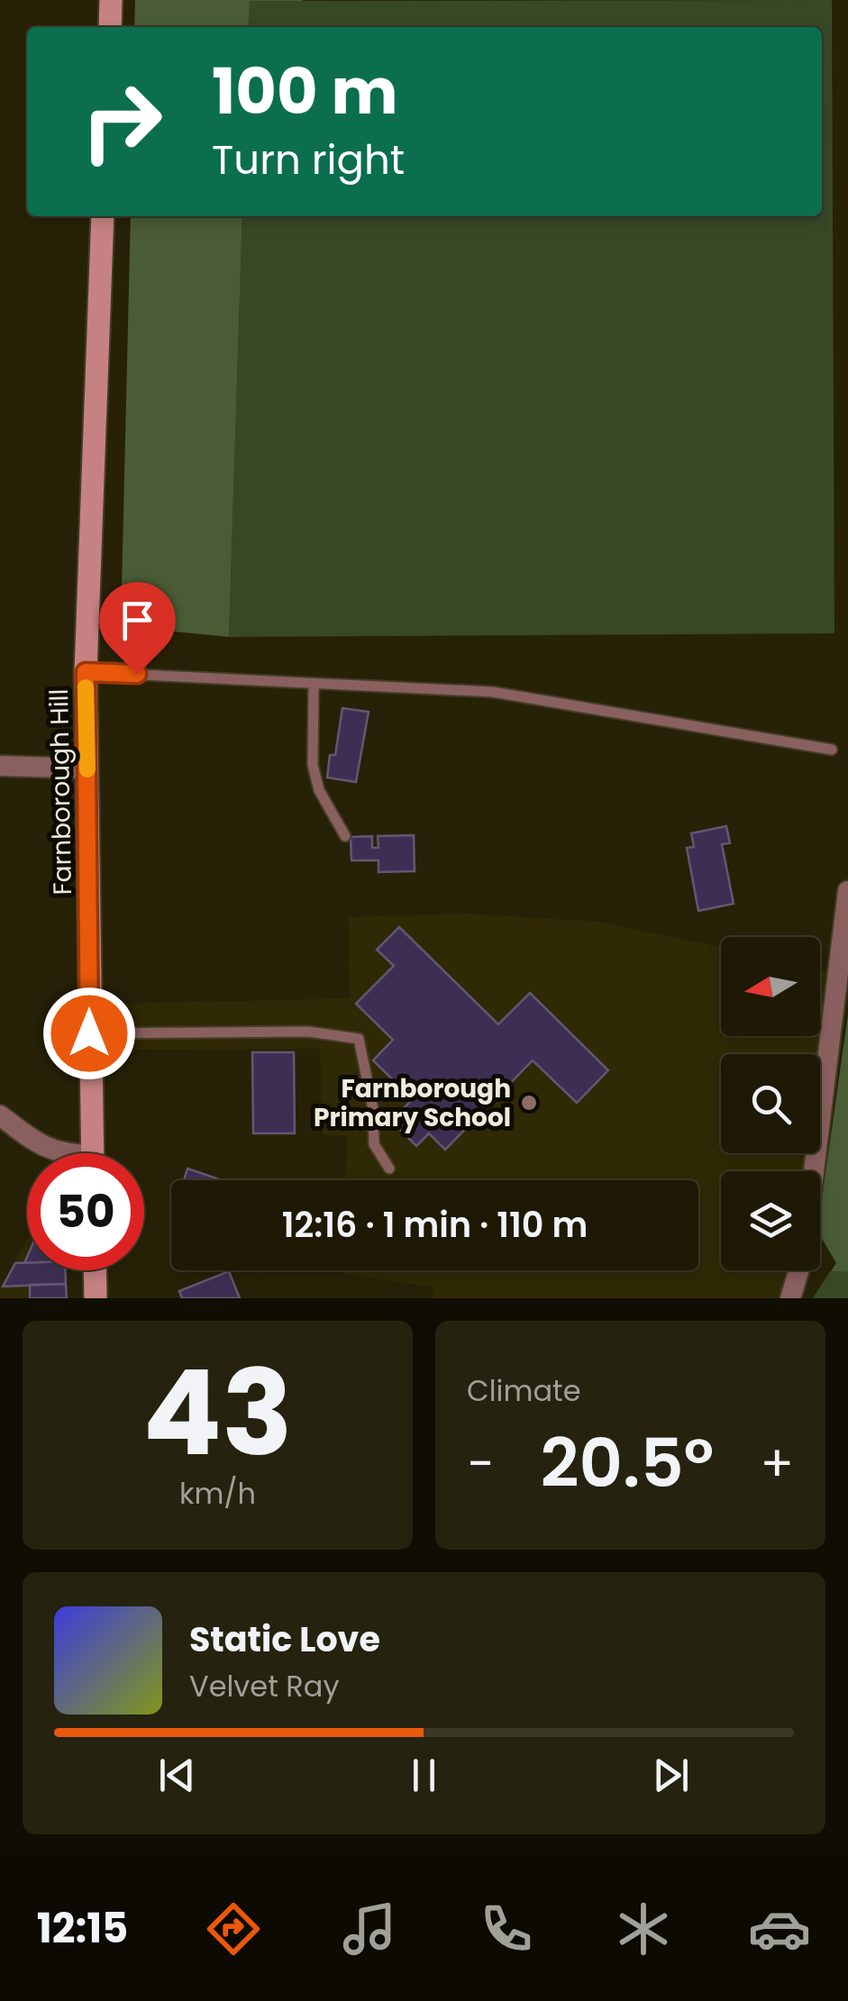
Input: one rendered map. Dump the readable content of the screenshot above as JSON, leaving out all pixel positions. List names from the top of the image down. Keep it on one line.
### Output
{"streets":{"main road":["Farnborough Hill"]},"places":["Farnborough Primary School"],"north":"left","page":{"turn":["100 m","Turn right"],"limit":"50","trip":"12:16 · 1 min · 110 m","tile":[["43","km/h"],"Climate"],"heat":["−","20.5°","+"],"song":["Static Love","Velvet Ray"],"tabs":"12:15"}}
